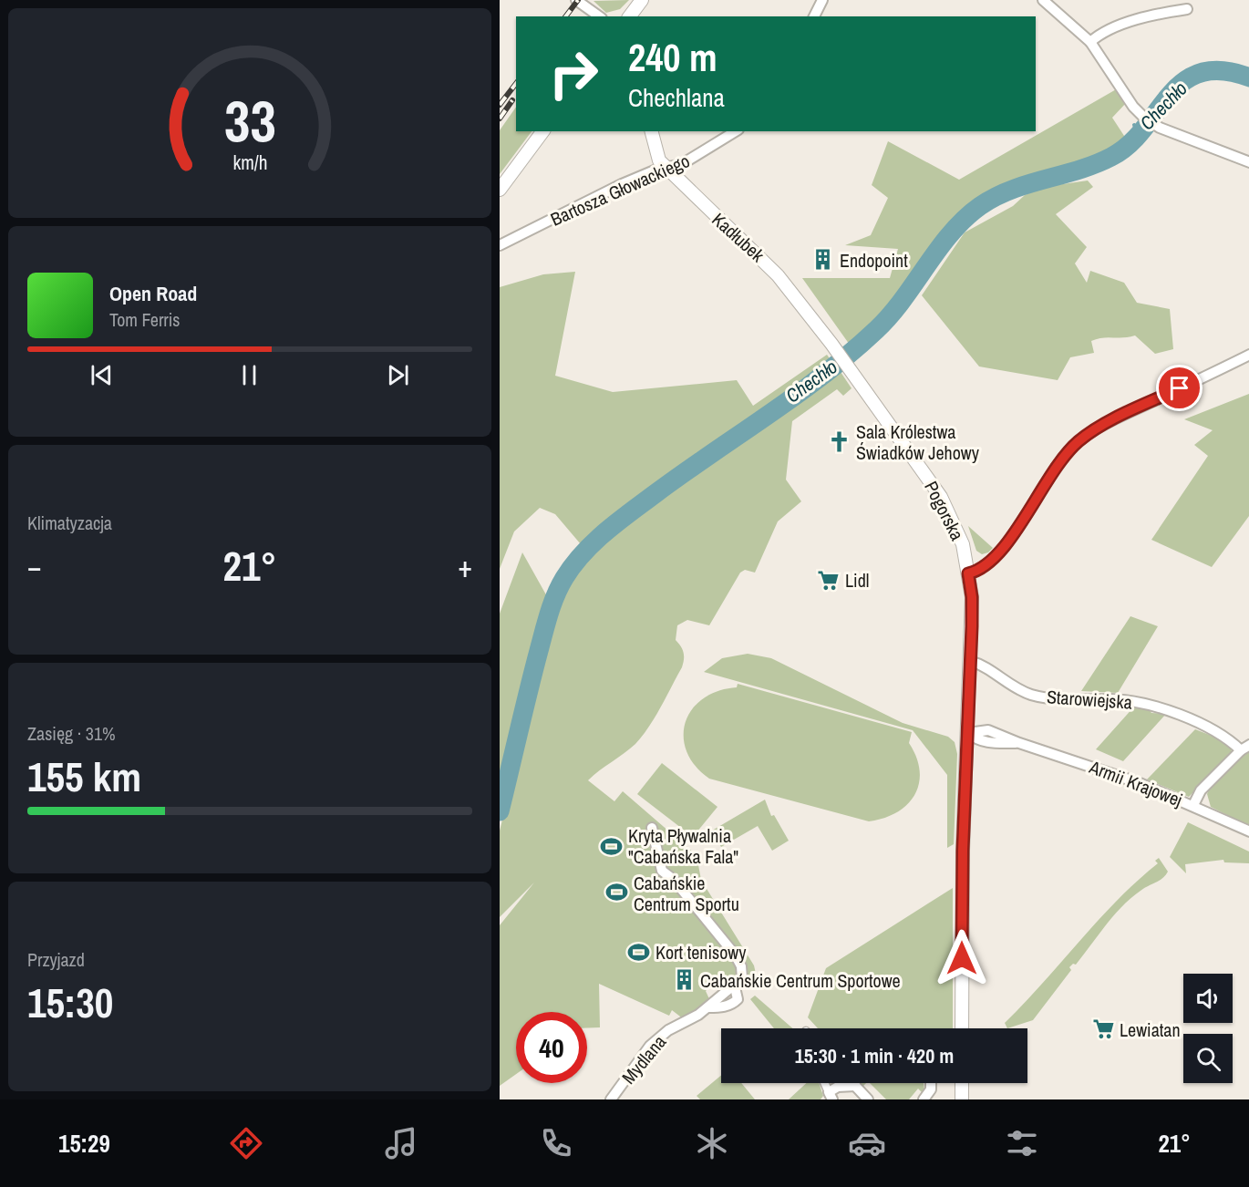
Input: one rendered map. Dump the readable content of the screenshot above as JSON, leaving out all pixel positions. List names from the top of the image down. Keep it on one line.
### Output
{"streets":{"street":["Bartosza Głowackiego","Kadłubek","Pogorska","Starowiejska","Armii Krajowej","Mydlana"]},"crossings":[["Bartosza Głowackiego","Kadłubek"],["Kadłubek","Pogorska"],["Pogorska","Starowiejska"],["Pogorska","Armii Krajowej"],["Starowiejska","Armii Krajowej"]],"water":["Chechło"],"places":{"building":["Endopoint","Cabańskie Centrum Sportowe"],"church":["Sala Królestwa Świadków Jehowy"],"supermarket":["Lidl","Lewiatan"],"sports":["Kryta Pływalnia \"Cabańska Fala\"","Cabańskie Centrum Sportu","Kort tenisowy"]},"page":{"turn":["240 m","Chechlana"],"song":["Open Road","Tom Ferris"],"tile":["Klimatyzacja",["Zasięg · 31%","155 km"],["Przyjazd","15:30"]],"heat":["−","21°","+"],"limit":"40","trip":"15:30 · 1 min · 420 m","tabs":["15:29","21°"],"gauge":["33","km/h"]}}
